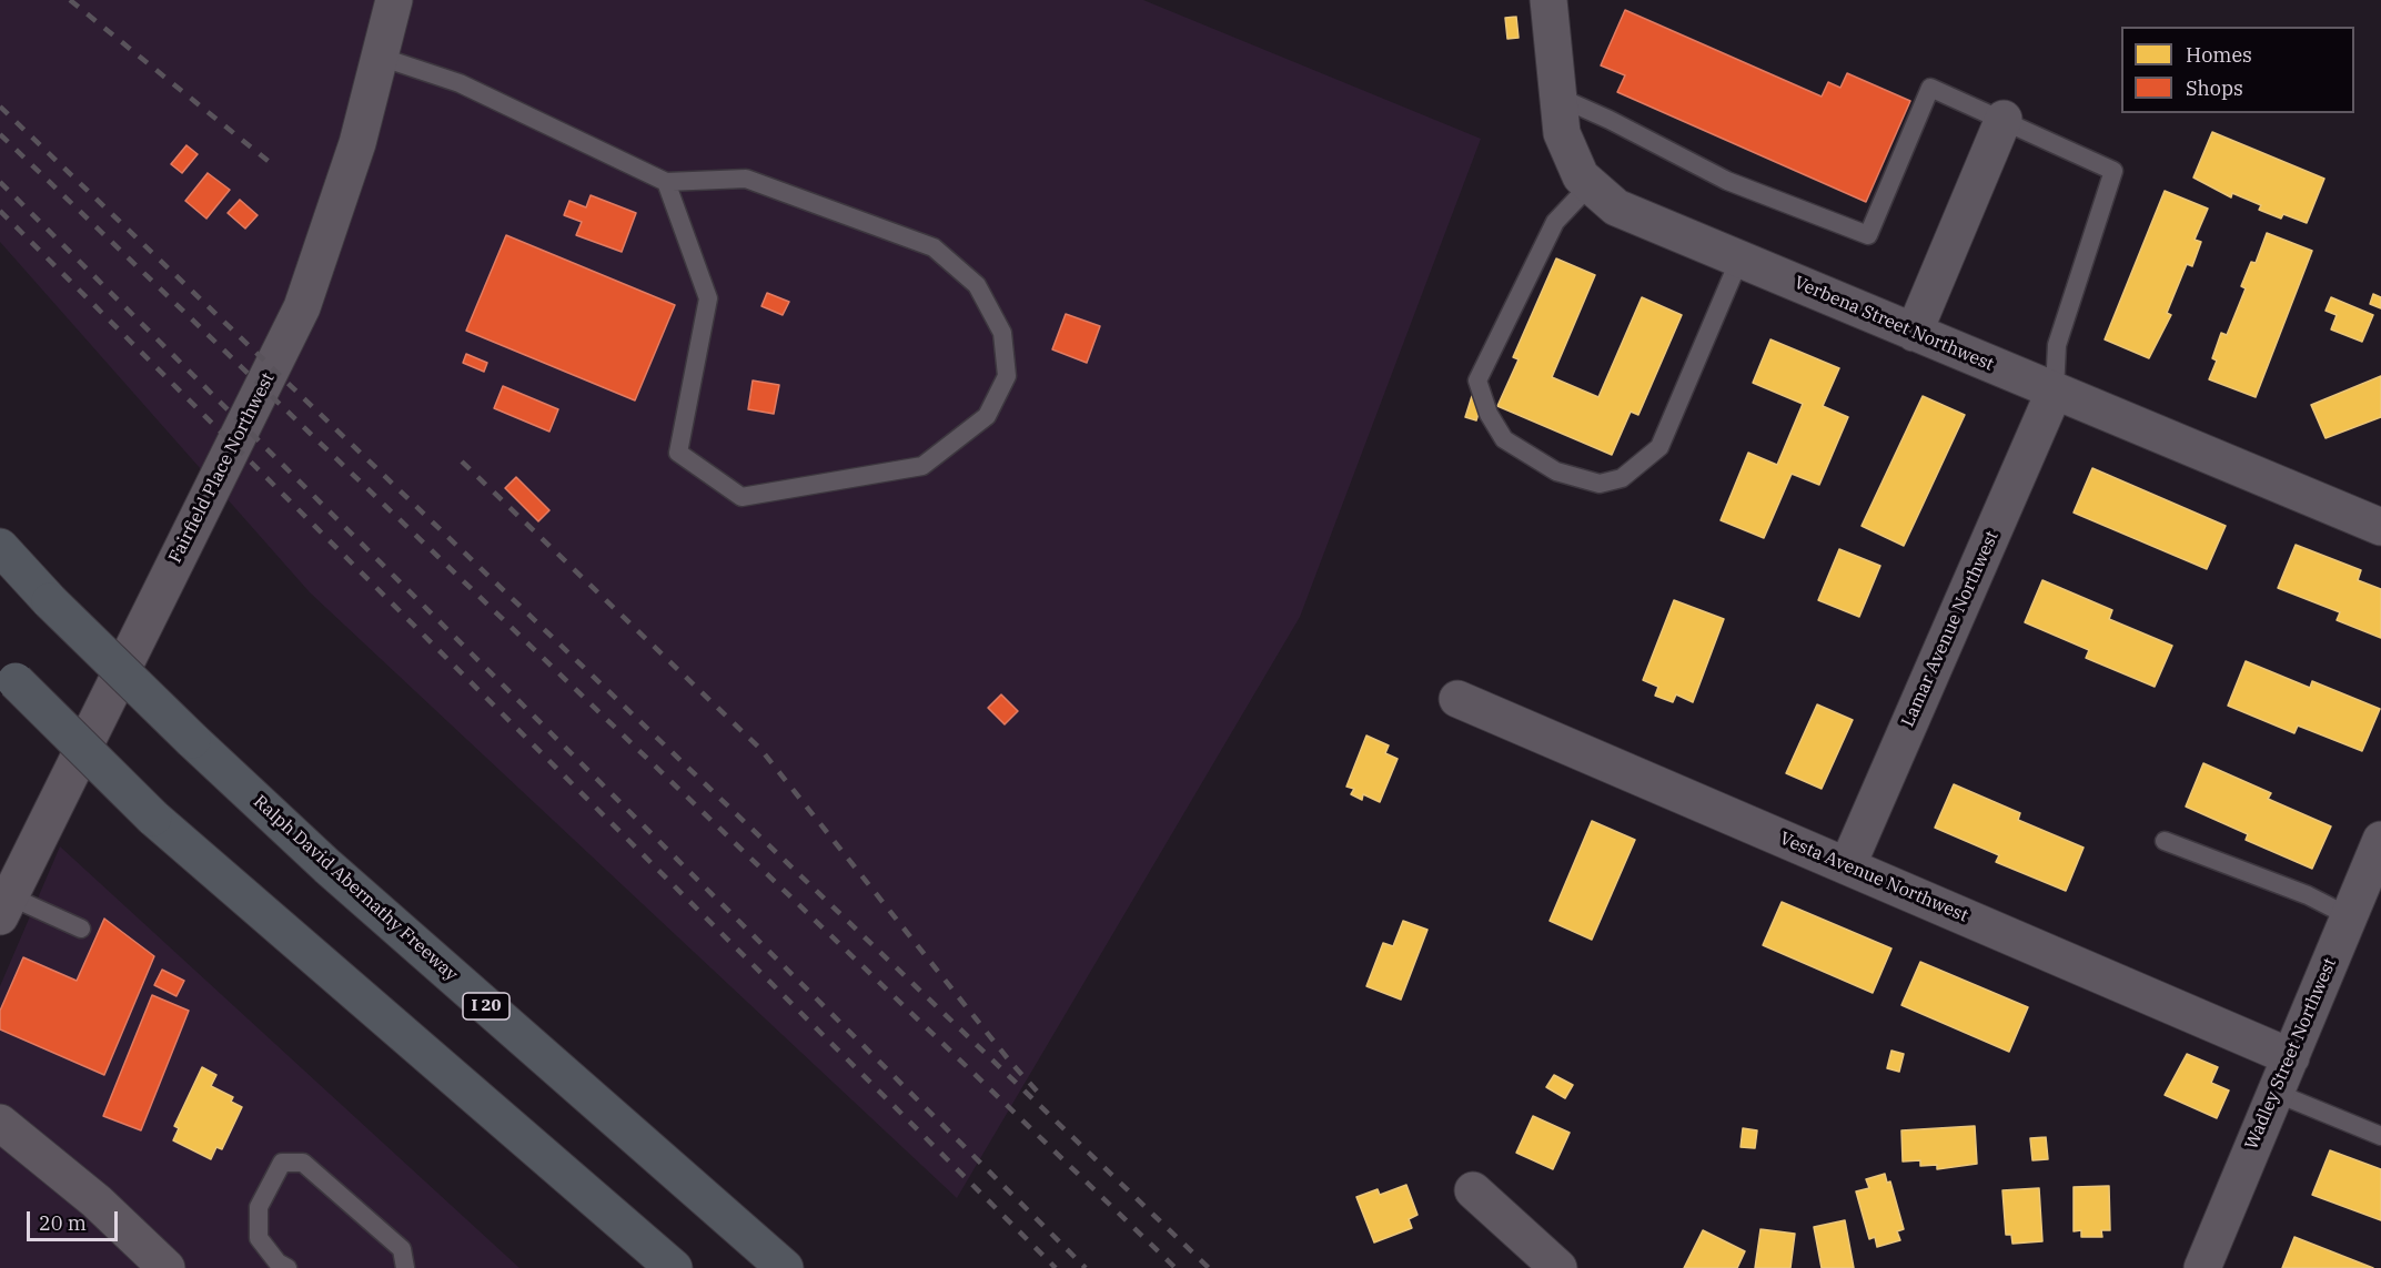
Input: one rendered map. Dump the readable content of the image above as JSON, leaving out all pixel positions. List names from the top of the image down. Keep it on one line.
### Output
{"streets":{"highway":["Ralph David Abernathy Freeway","I 20"],"street":["Verbena Street Northwest","Fairfield Place Northwest","Lamar Avenue Northwest","Vesta Avenue Northwest","Wadley Street Northwest"]},"crossings":[["Verbena Street Northwest","Lamar Avenue Northwest"],["Lamar Avenue Northwest","Vesta Avenue Northwest"],["Vesta Avenue Northwest","Wadley Street Northwest"]],"legend":["Homes","Shops"],"scale_bar":"20 m"}
